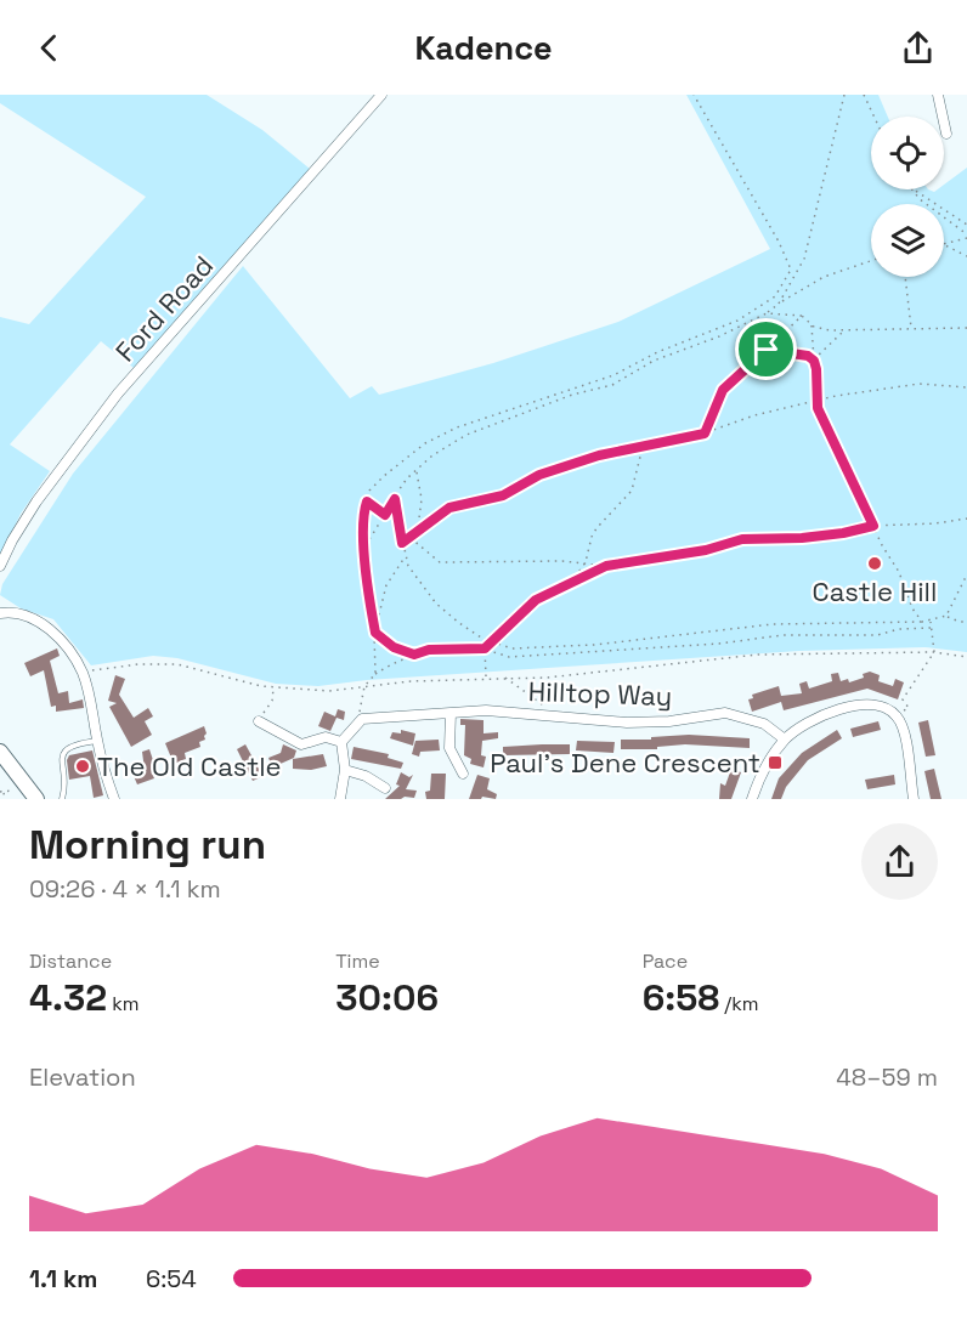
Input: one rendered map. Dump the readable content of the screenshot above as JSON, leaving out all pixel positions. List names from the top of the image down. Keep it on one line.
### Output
{"streets":{"street":["Ford Road","Hilltop Way"]},"places":{"other":["Castle Hill","The Old Castle"],"transit":["Paul's Dene Crescent"]},"page":{"header":"Kadence","heading":["Morning run","09:26 · 4 × 1.1 km"],"stats":[["Distance","4.32 km"],["Time","30:06"],["Pace","6:58 /km"]],"chart":["Elevation","48–59 m"],"list":[{"name":"1.1 km","note":"6:54"}]}}
